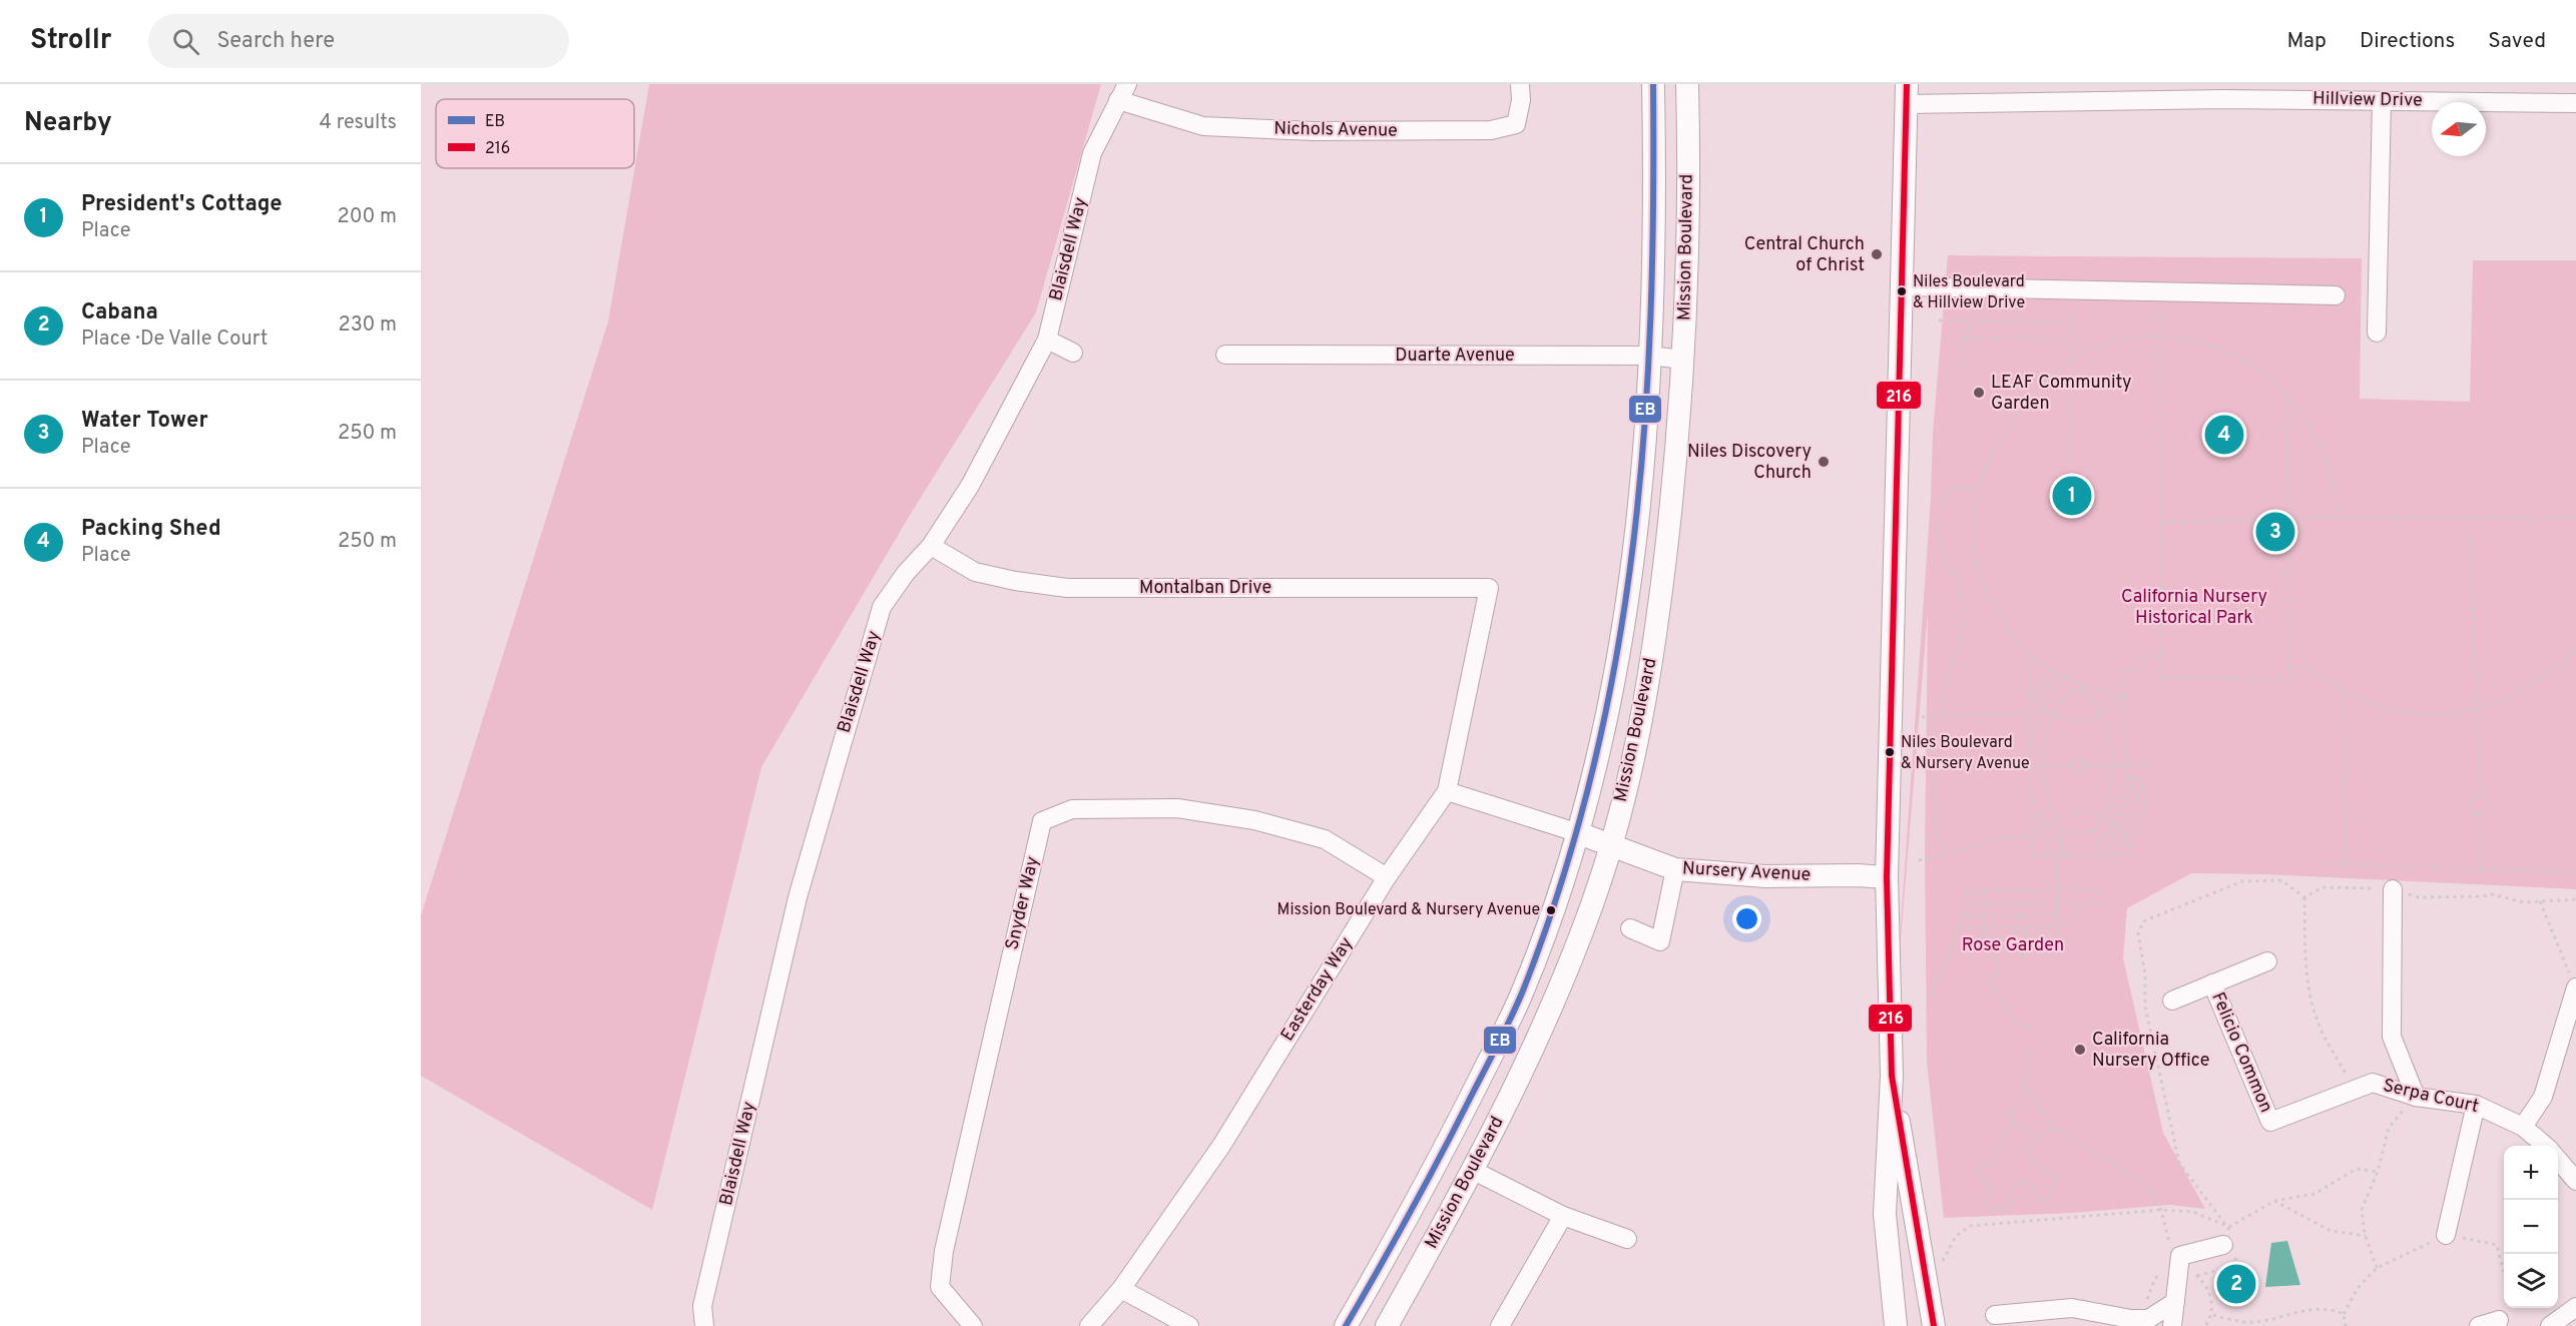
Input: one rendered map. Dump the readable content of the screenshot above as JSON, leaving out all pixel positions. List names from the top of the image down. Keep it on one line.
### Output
{"streets":{"main road":["Mission Boulevard","Nursery Avenue"],"street":["Hillview Drive","Nichols Avenue","Blaisdell Way","Duarte Avenue","Montalban Drive","Snyder Way","Easterday Way","Felicio Common","Serpa Court"]},"crossings":[["Nichols Avenue","Blaisdell Way"],["Mission Boulevard","Duarte Avenue"],["Mission Boulevard","Nursery Avenue"],["Blaisdell Way","Montalban Drive"],["Montalban Drive","Easterday Way"],["Snyder Way","Easterday Way"],["Felicio Common","Serpa Court"]],"parks":["California Nursery Historical Park","Rose Garden"],"places":["Central Church of Christ","Niles Boulevard & Hillview Drive","LEAF Community Garden","Niles Discovery Church","Niles Boulevard & Nursery Avenue","Mission Boulevard & Nursery Avenue","California Nursery Office"],"lines":["transit line EB","transit line 216"],"legend":["EB","216"],"north":"left","page":{"header":"Strollr","search":"Search here","nav":["Map","Directions","Saved"],"heading":["Nearby","4 results"],"list":[{"mark":"1","name":"President's Cottage","note":"Place","value":"200 m"},{"mark":"2","name":"Cabana","note":"Place · De Valle Court","value":"230 m"},{"mark":"3","name":"Water Tower","note":"Place","value":"250 m"},{"mark":"4","name":"Packing Shed","note":"Place","value":"250 m"}],"pins":["4","1","3","2"],"map_buttons":["+","−"]}}
